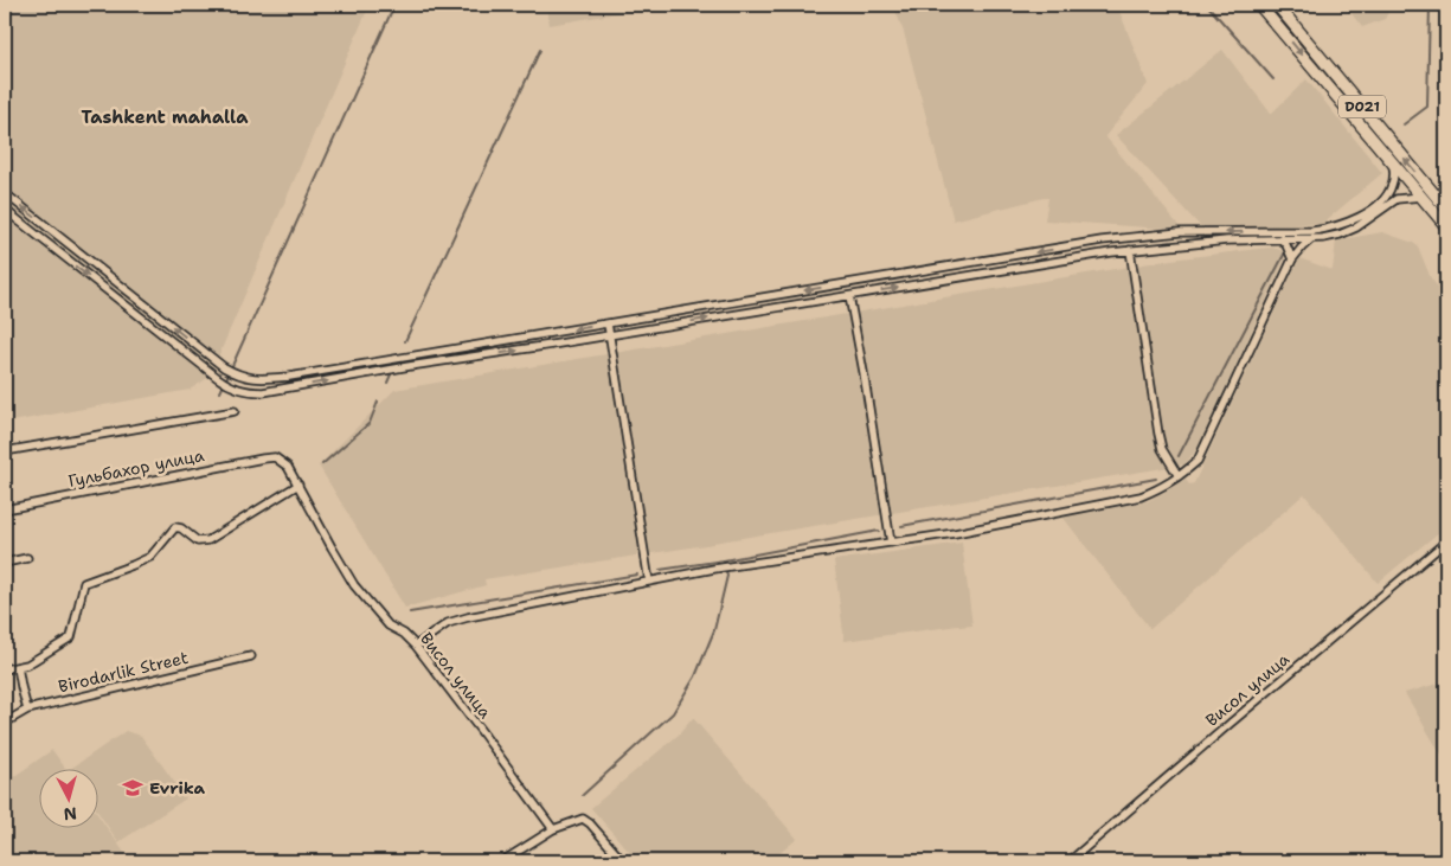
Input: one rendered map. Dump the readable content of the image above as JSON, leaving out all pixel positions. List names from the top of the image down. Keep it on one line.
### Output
{"streets":{"highway":["D021"],"street":["Гульбахор улица","Birodarlik Street","Висол улица"]},"crossings":[["Гульбахор улица","Висол улица"]],"districts":["Tashkent mahalla"],"places":{"school or university":["Evrika"]},"north":"bottom"}
